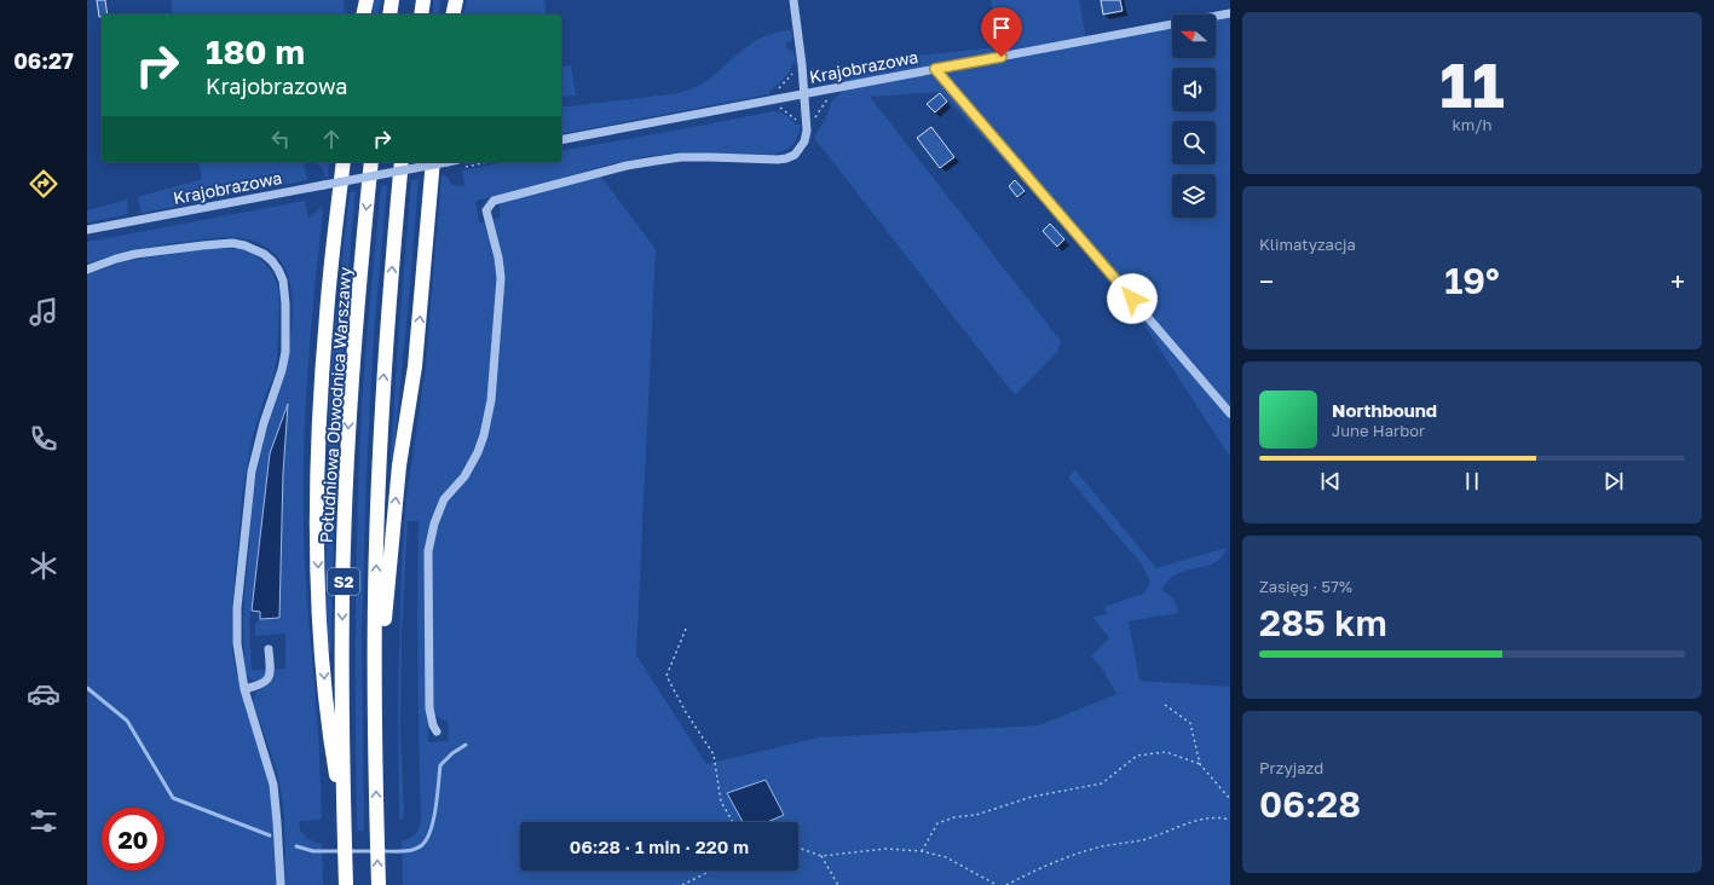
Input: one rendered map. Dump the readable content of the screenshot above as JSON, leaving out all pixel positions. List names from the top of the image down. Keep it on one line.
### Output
{"streets":{"highway":["Południowa Obwodnica Warszawy","S2"],"street":["Krajobrazowa"]},"north":"left","page":{"tabs":"06:27","tile":[["11","km/h"],"Klimatyzacja",["Zasięg · 57%","285 km"],["Przyjazd","06:28"]],"turn":["180 m","Krajobrazowa"],"heat":["−","19°","+"],"song":["Northbound","June Harbor"],"limit":"20","trip":"06:28 · 1 min · 220 m"}}
